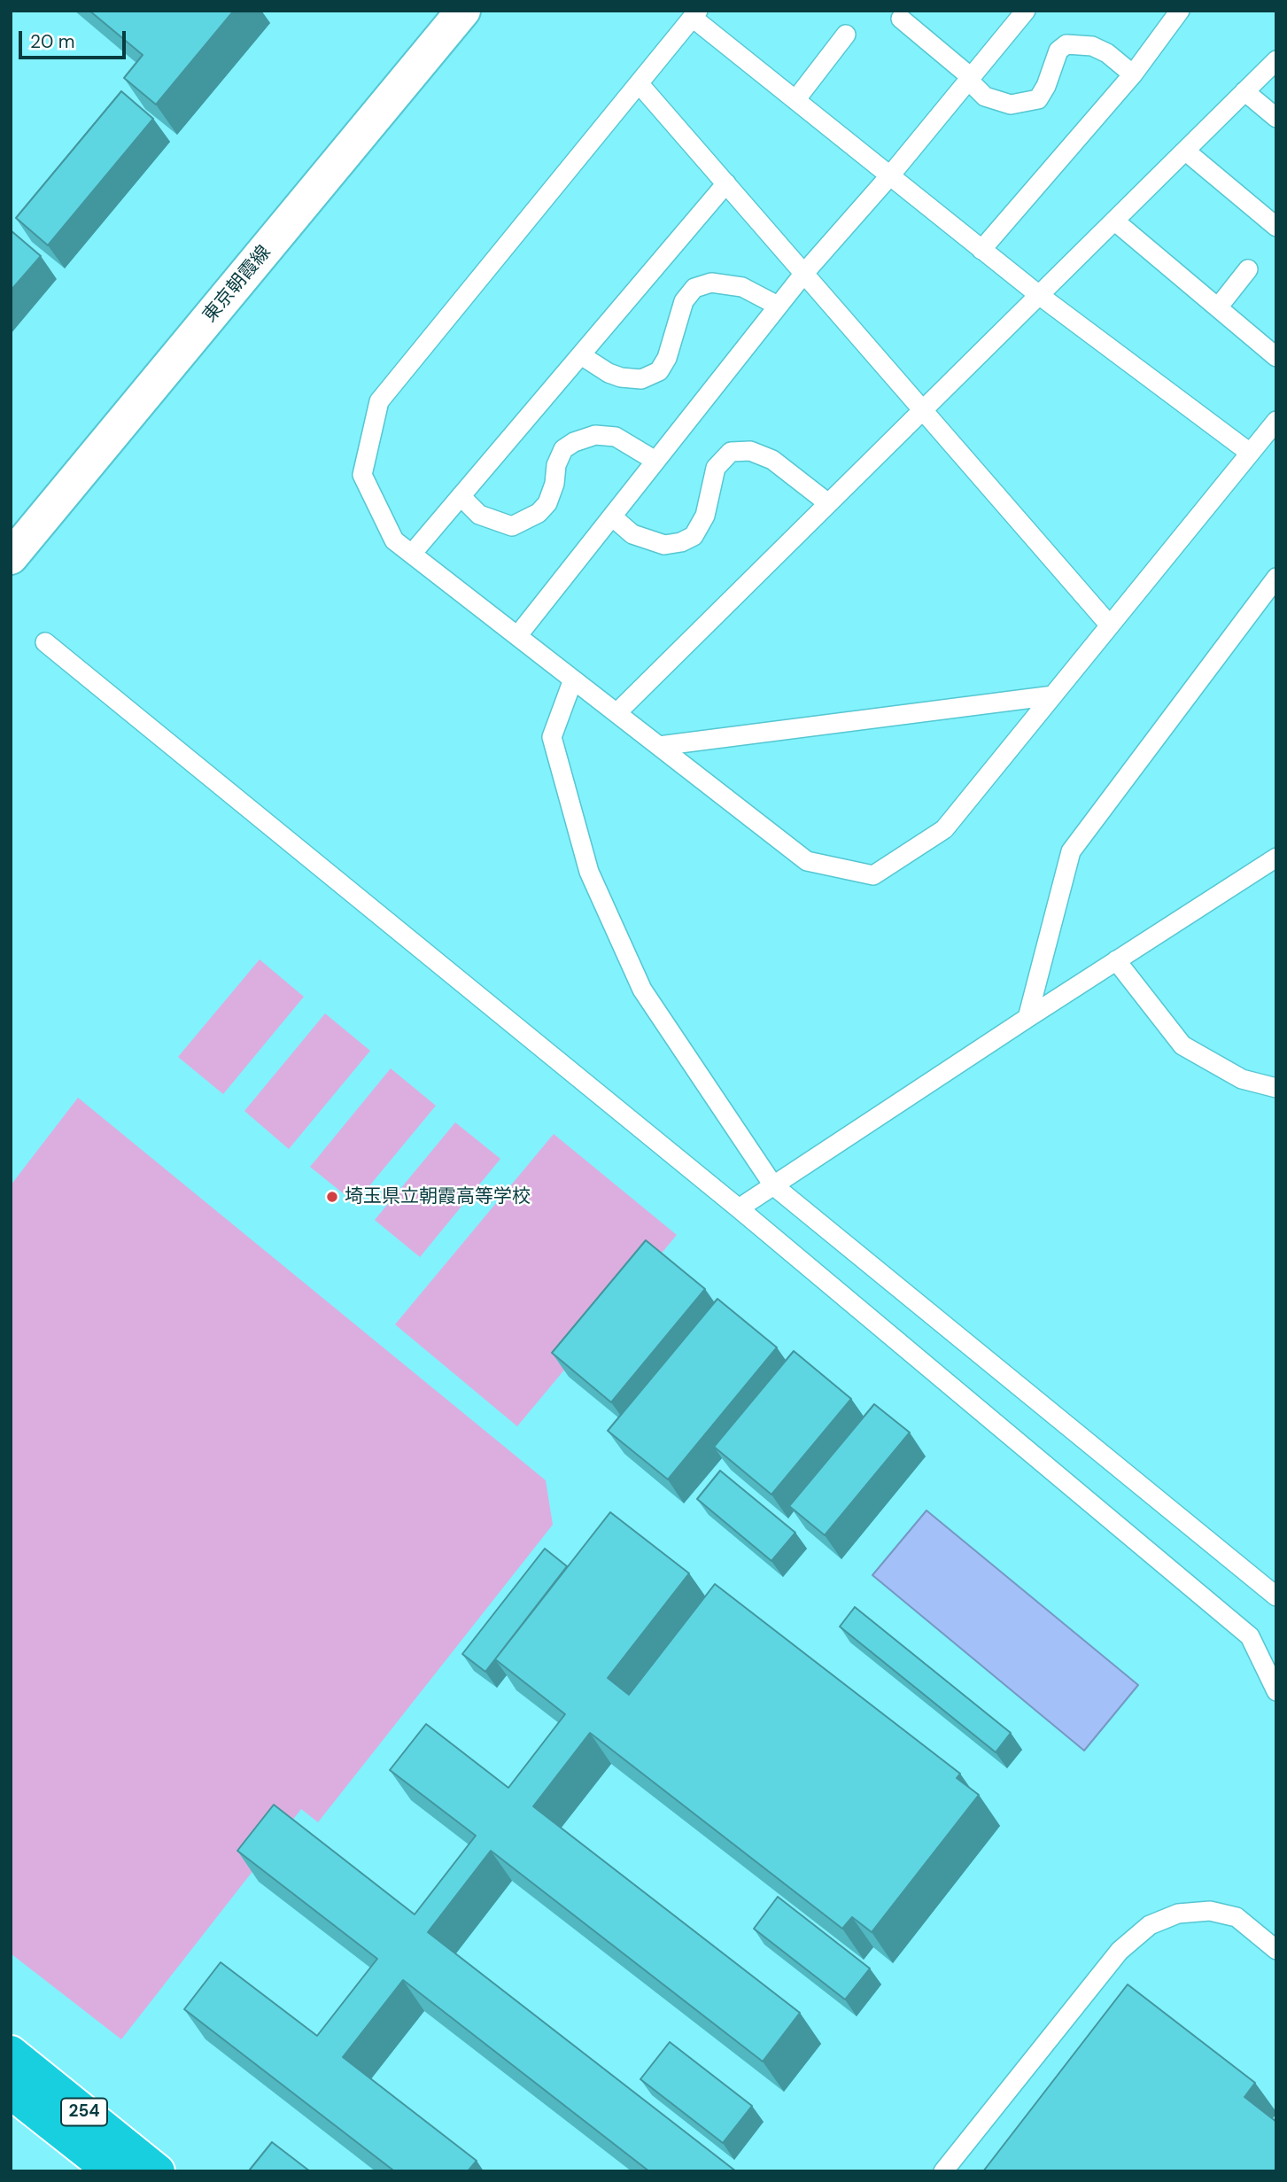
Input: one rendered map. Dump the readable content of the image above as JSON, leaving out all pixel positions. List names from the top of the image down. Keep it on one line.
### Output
{"streets":{"highway":["254"],"main road":["東京朝霞線"]},"places":["埼玉県立朝霞高等学校"],"scale_bar":"20 m"}
